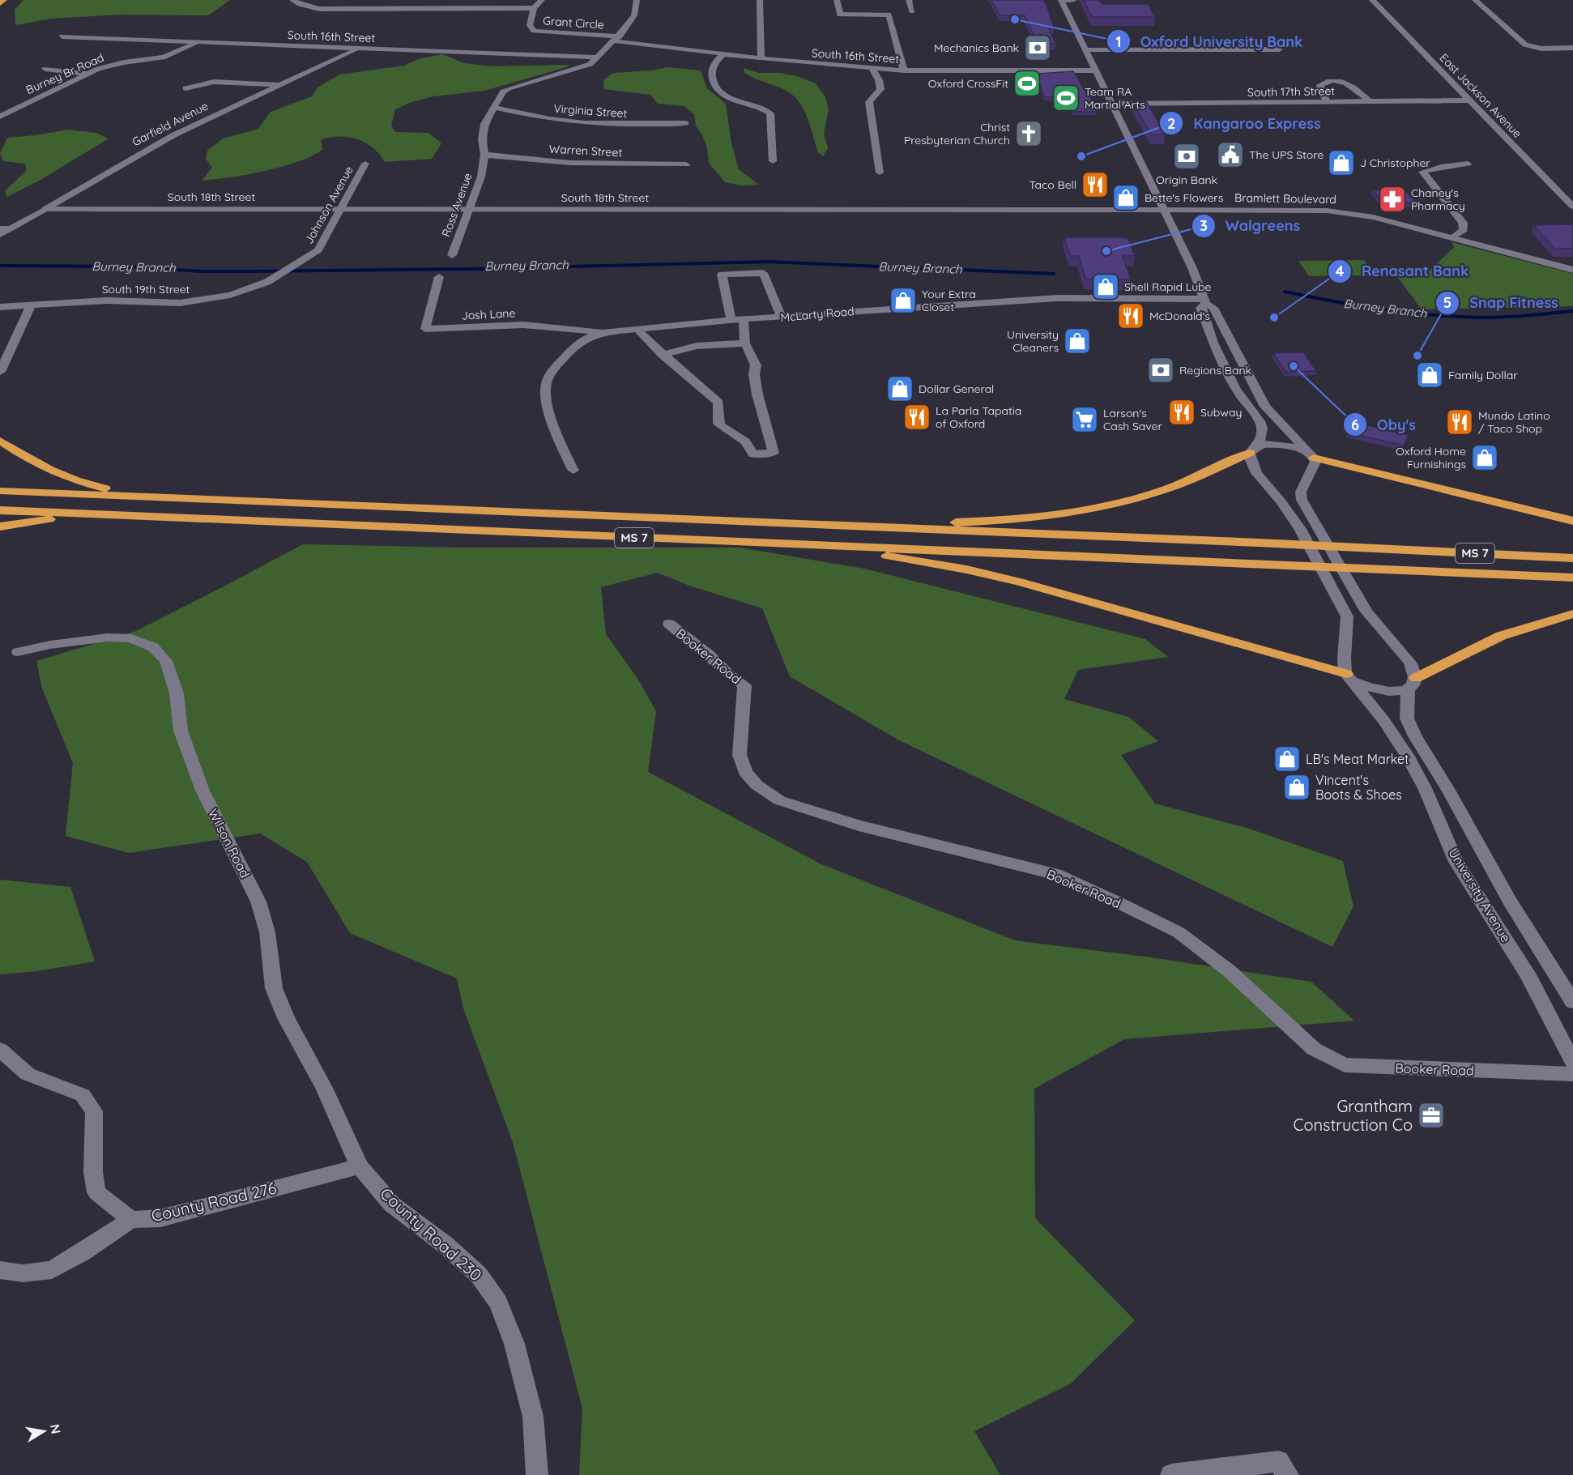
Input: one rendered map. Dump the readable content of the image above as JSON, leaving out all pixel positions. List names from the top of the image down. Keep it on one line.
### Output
{"streets":{"highway":["MS 7"],"street":["Grant Circle","South 16th Street","Burney Br Road","South 17th Street","East Jackson Avenue","Virginia Street","Garfield Avenue","Warren Street","South 18th Street","Bramlett Boulevard","Johnson Avenue","Ross Avenue","South 19th Street","Josh Lane","McLarty Road","Booker Road","Wilson Road","University Avenue","County Road 276","County Road 230"]},"crossings":[["Grant Circle","South 16th Street"],["South 16th Street","Burney Br Road"],["South 16th Street","Garfield Avenue"],["South 17th Street","East Jackson Avenue"],["Virginia Street","Ross Avenue"],["Garfield Avenue","South 18th Street"],["Warren Street","Ross Avenue"],["South 18th Street","Bramlett Boulevard"],["South 18th Street","Johnson Avenue"],["South 18th Street","Ross Avenue"],["Johnson Avenue","South 19th Street"],["Josh Lane","McLarty Road"],["Wilson Road","County Road 276"],["Wilson Road","County Road 230"],["County Road 276","County Road 230"]],"water":["Burney Branch"],"places":{"other":["Oxford University Bank","Kangaroo Express","Walgreens","Renasant Bank","Snap Fitness","Oby's"],"bank":["Mechanics Bank","Origin Bank","Regions Bank"],"sports":["Oxford CrossFit","Team RA Martial Arts"],"church":["Christ Presbyterian Church"],"public building":["The UPS Store"],"shop":["J Christopher","Bette's Flowers","Shell Rapid Lube","Your Extra Closet","University Cleaners","Family Dollar","Dollar General","Oxford Home Furnishings","LB's Meat Market","Vincent's Boots & Shoes"],"restaurant":["Taco Bell","McDonald's","Subway","La Parla Tapatia of Oxford","Mundo Latino / Taco Shop"],"pharmacy":["Chaney's Pharmacy"],"supermarket":["Larson's Cash Saver"],"office":["Grantham Construction Co"]},"north":"right"}
